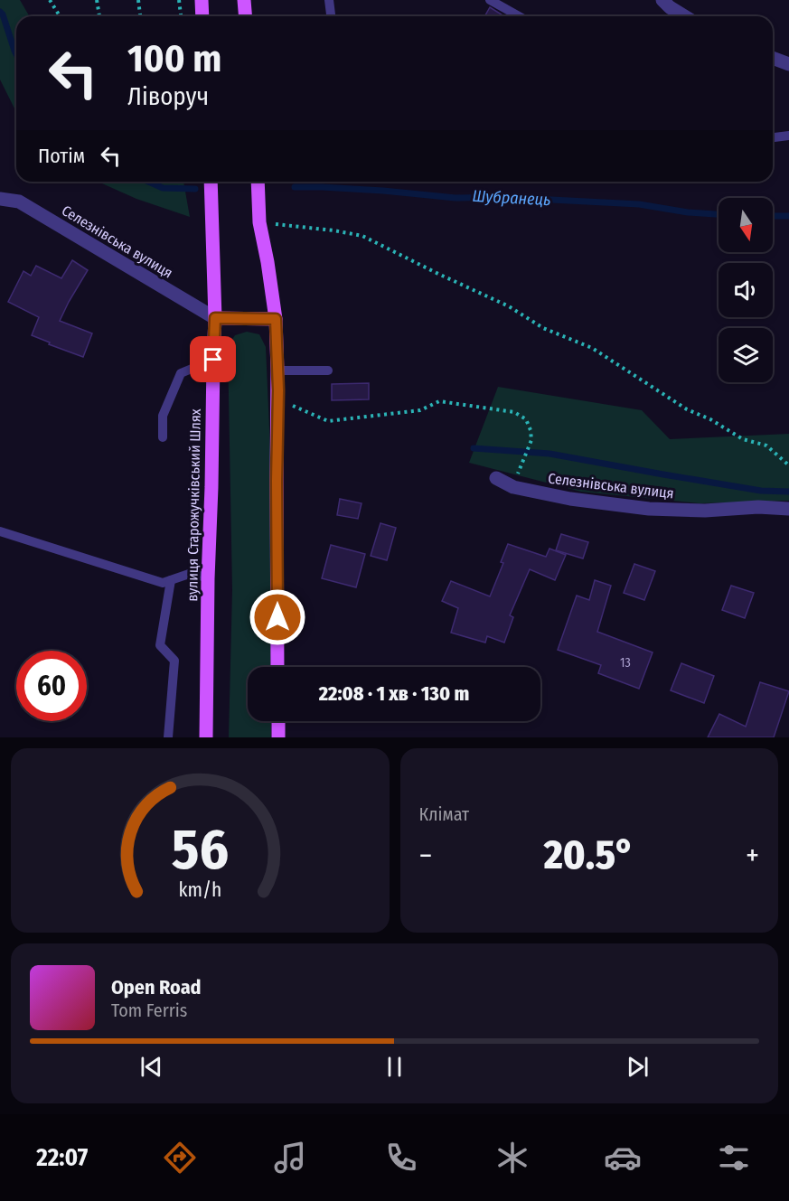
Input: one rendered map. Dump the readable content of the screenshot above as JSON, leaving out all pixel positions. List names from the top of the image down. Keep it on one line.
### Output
{"streets":{"main road":["вулиця Старожучківський Шлях"],"street":["Селезнівська вулиця"]},"crossings":[["Селезнівська вулиця","вулиця Старожучківський Шлях"]],"water":["Шубранець"],"house_numbers":["13"],"north":"bottom","page":{"turn":["100 m","Ліворуч"],"then":"Потім","limit":"60","trip":"22:08 · 1 хв · 130 m","tile":"Клімат","heat":["−","20.5°","+"],"song":["Open Road","Tom Ferris"],"tabs":"22:07","gauge":["56","km/h"]}}
